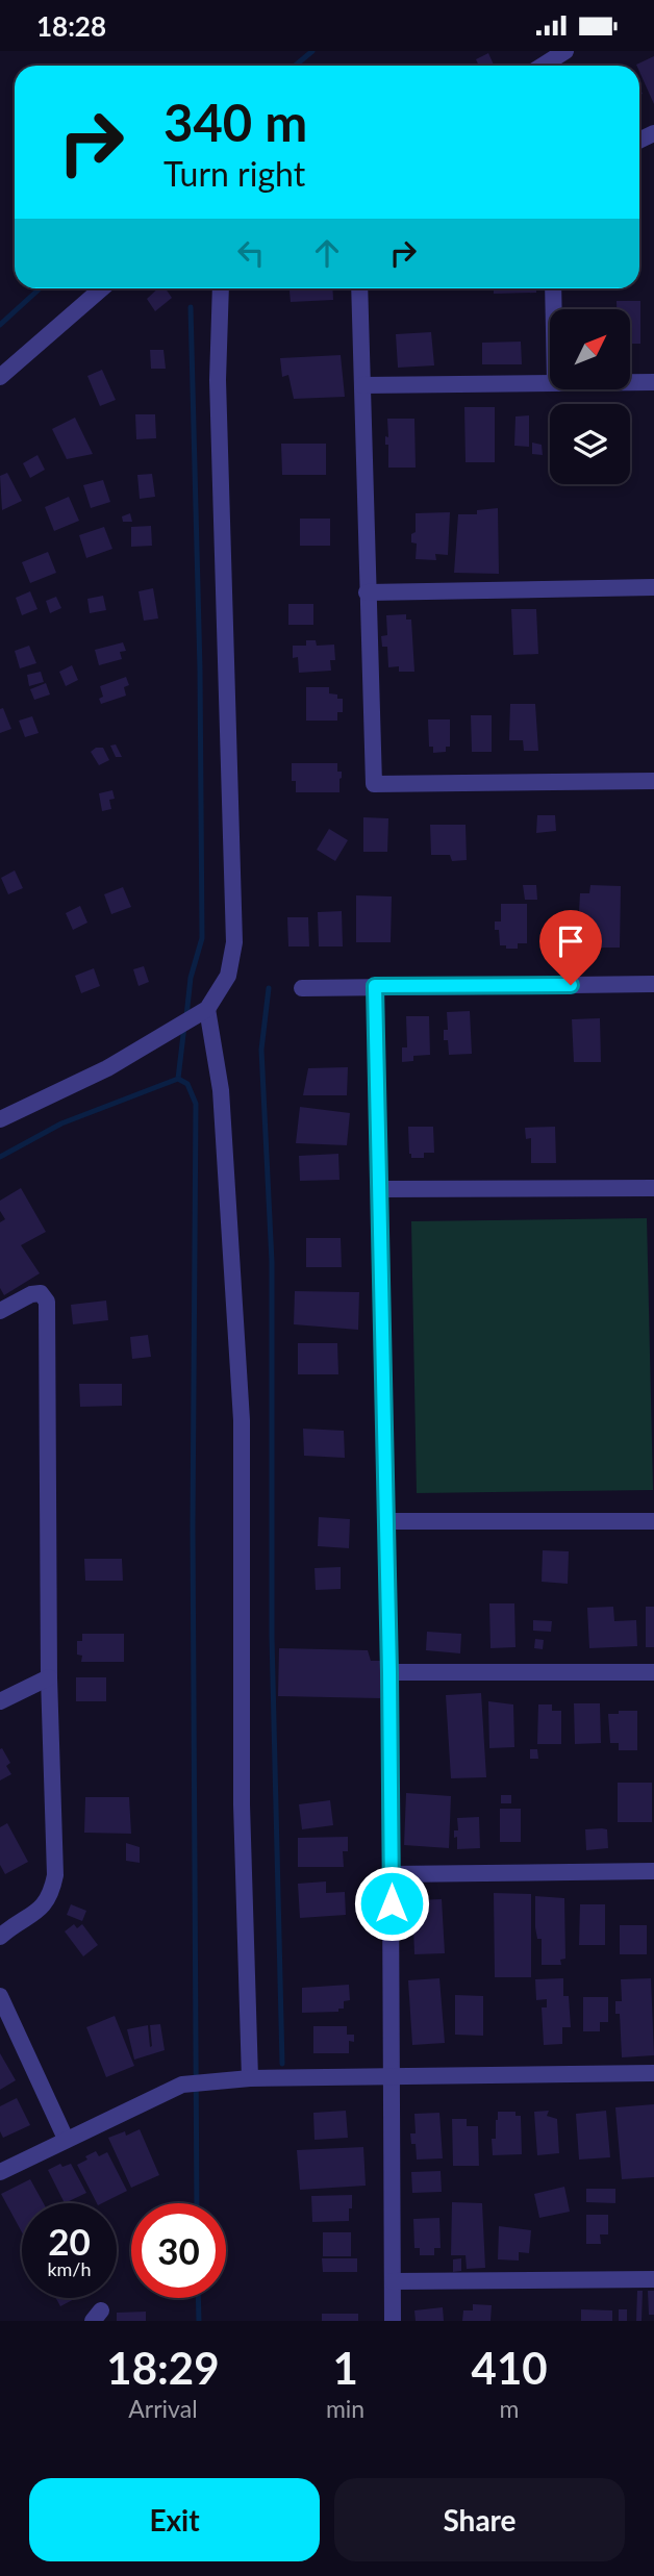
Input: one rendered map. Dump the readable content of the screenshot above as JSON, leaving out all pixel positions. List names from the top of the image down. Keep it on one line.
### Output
{"north":"top right","page":{"status":"18:28","turn":["340 m","Turn right"],"speed":"20 km/h","limit":"30","eta":["18:29","Arrival","1","min","410","m"],"buttons":["Exit","Share"]}}
